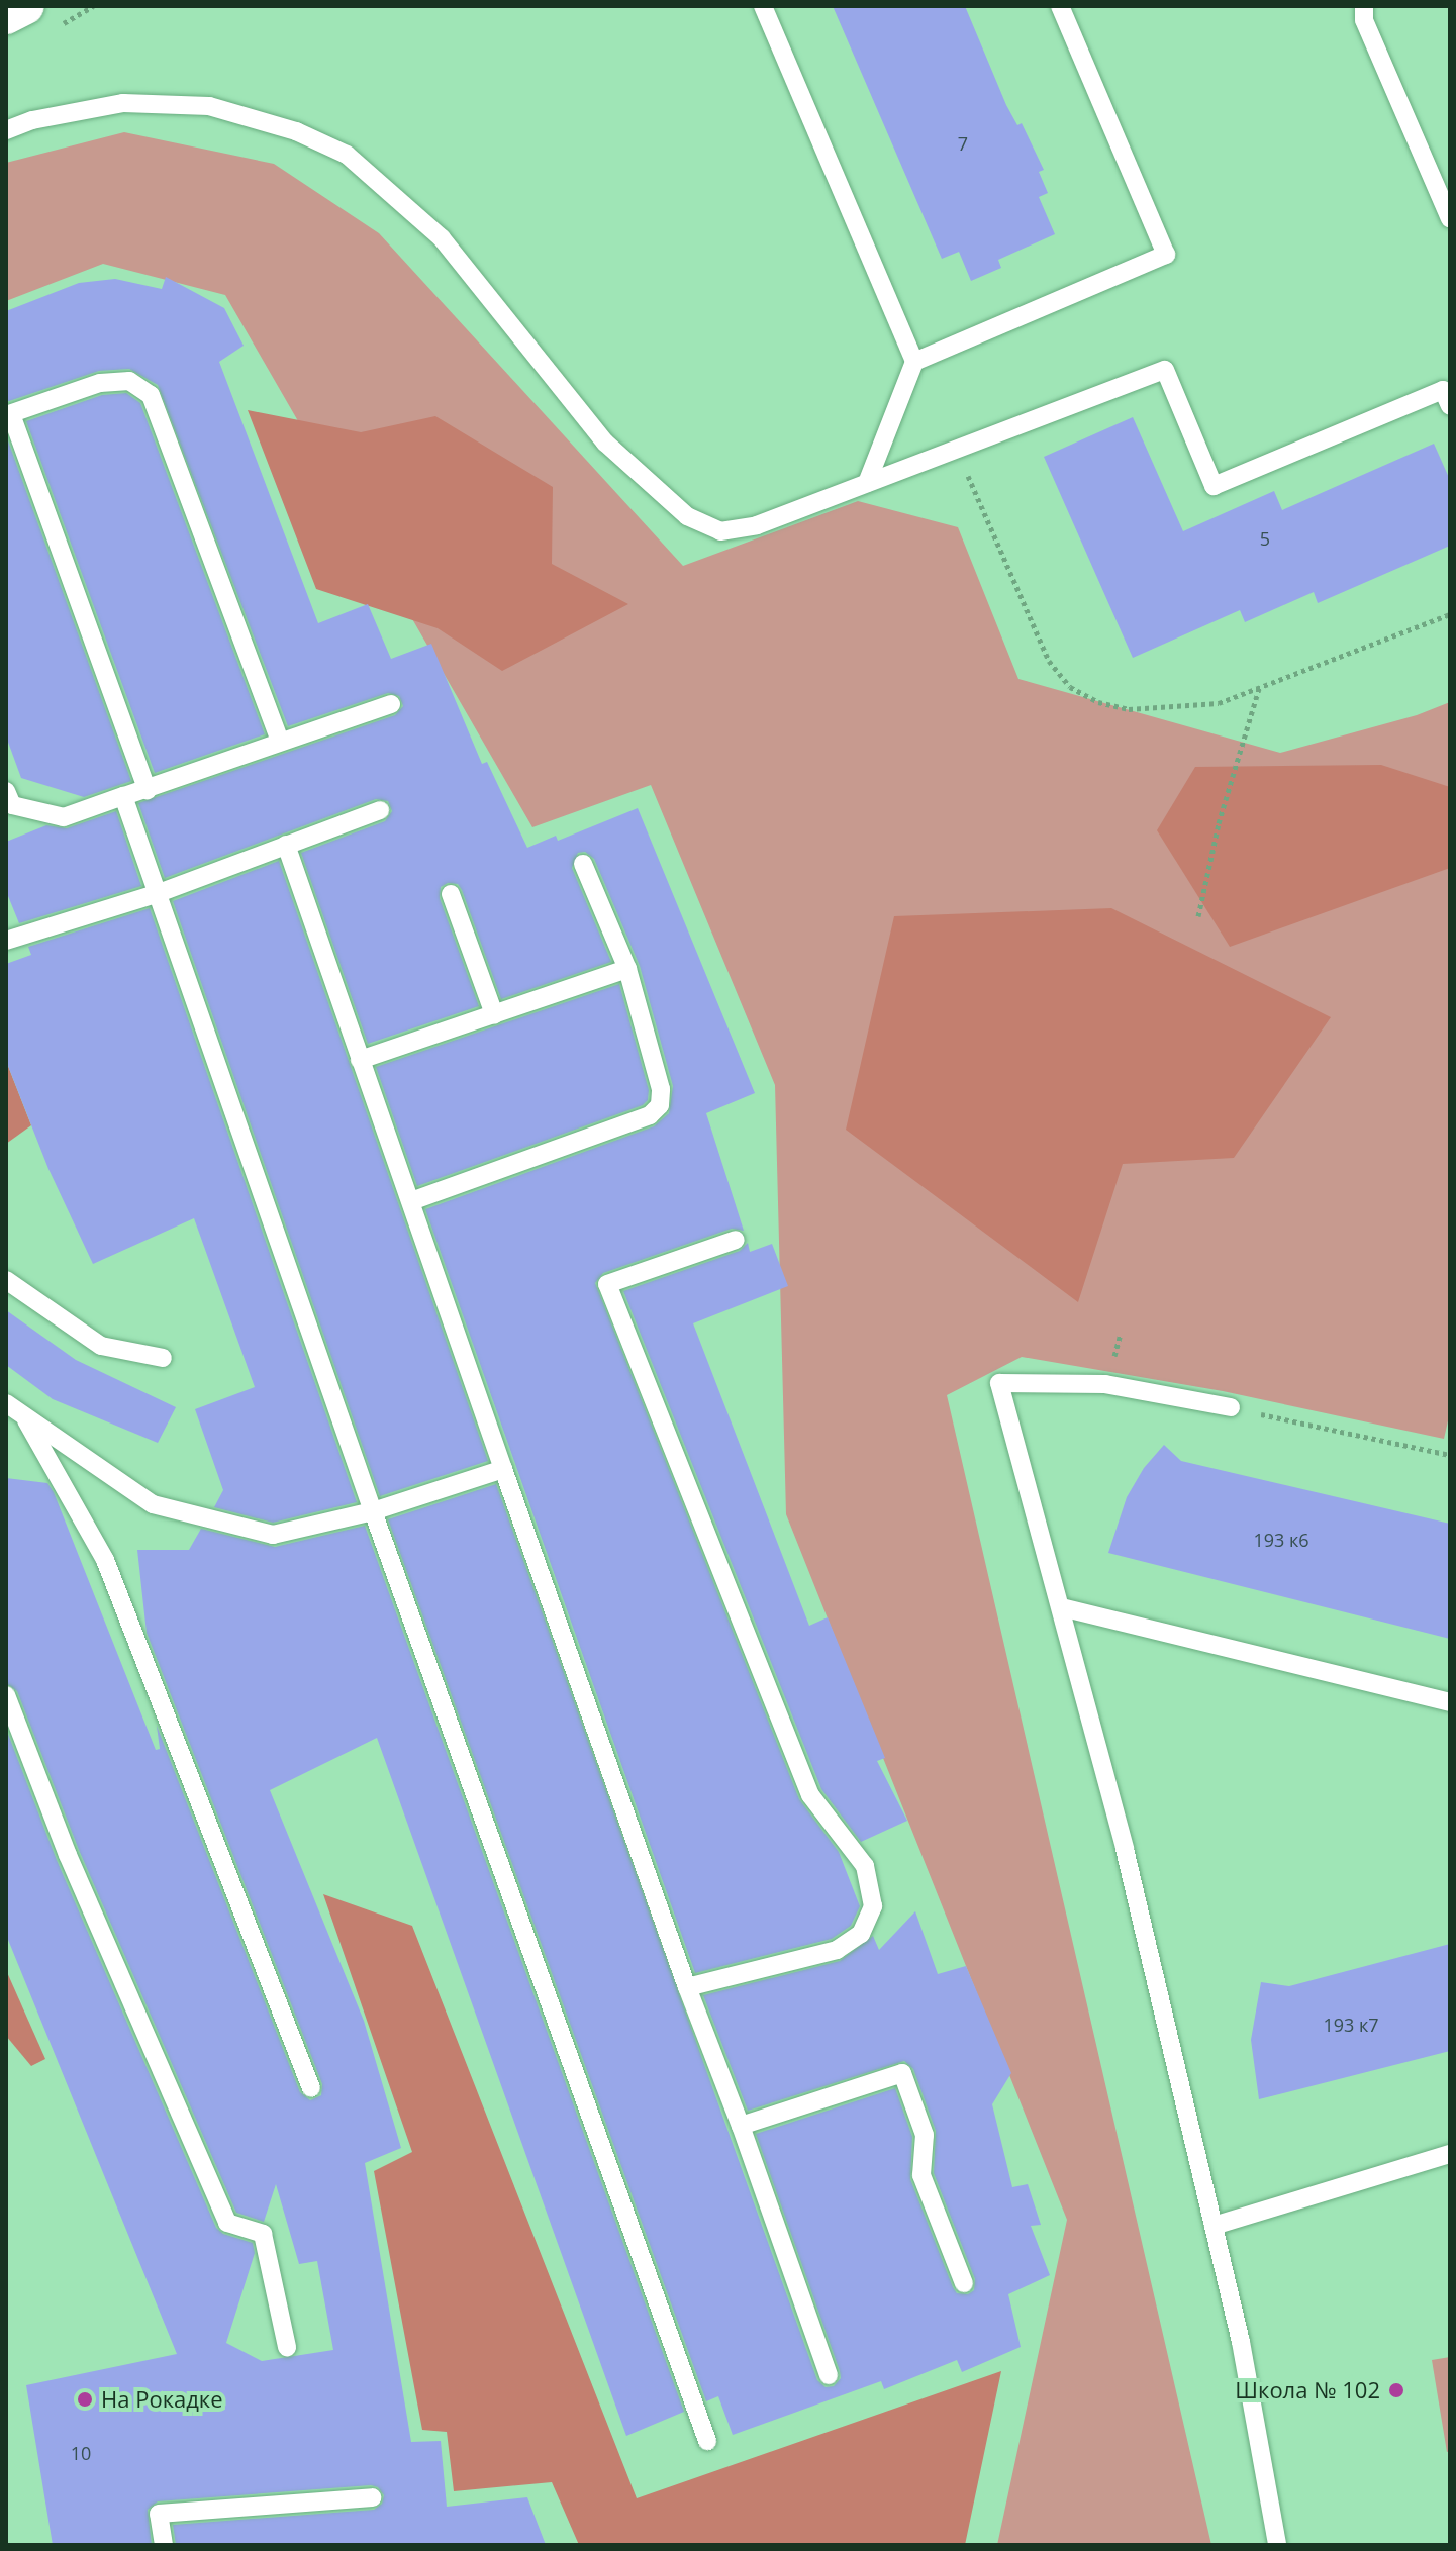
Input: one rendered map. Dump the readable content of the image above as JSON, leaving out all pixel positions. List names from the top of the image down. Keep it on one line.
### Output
{"places":["Школа № 102","На Рокадке"],"house_numbers":["7","5","193 к6","193 к7","10"]}
